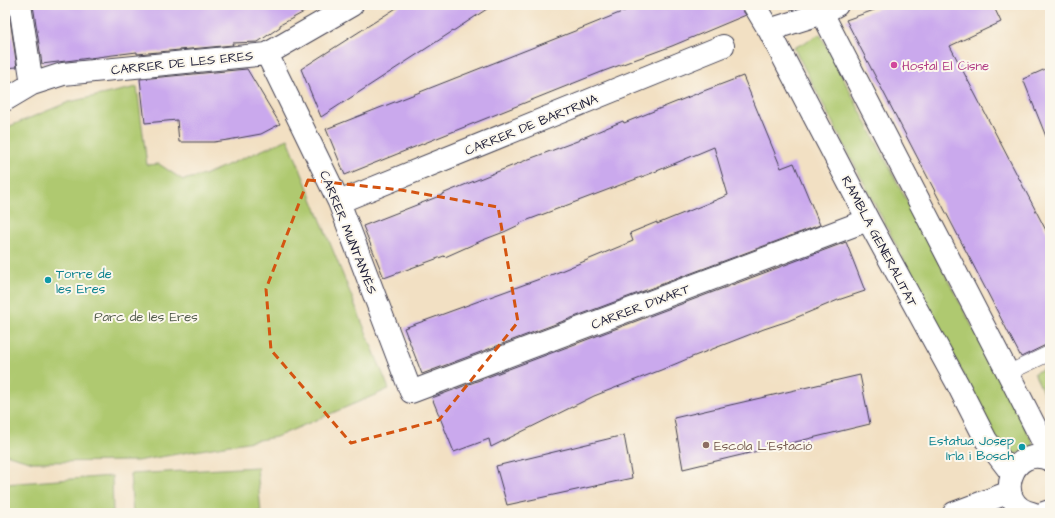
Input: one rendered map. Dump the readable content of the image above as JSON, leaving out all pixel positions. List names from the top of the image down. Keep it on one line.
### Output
{"streets":{"street":["CARRER DE LES ERES","CARRER DE BARTRINA","CARRER MUNTANYÈS","RAMBLA GENERALITAT","CARRER D'IXART"]},"crossings":[["CARRER DE LES ERES","CARRER MUNTANYÈS"],["CARRER DE BARTRINA","CARRER MUNTANYÈS"],["CARRER MUNTANYÈS","CARRER D'IXART"],["RAMBLA GENERALITAT","CARRER D'IXART"]],"parks":["Parc de les Eres"],"places":["Hostal El Cisne","Torre de les Eres","Escola L'Estació","Estatua Josep Irla i Bosch"]}
